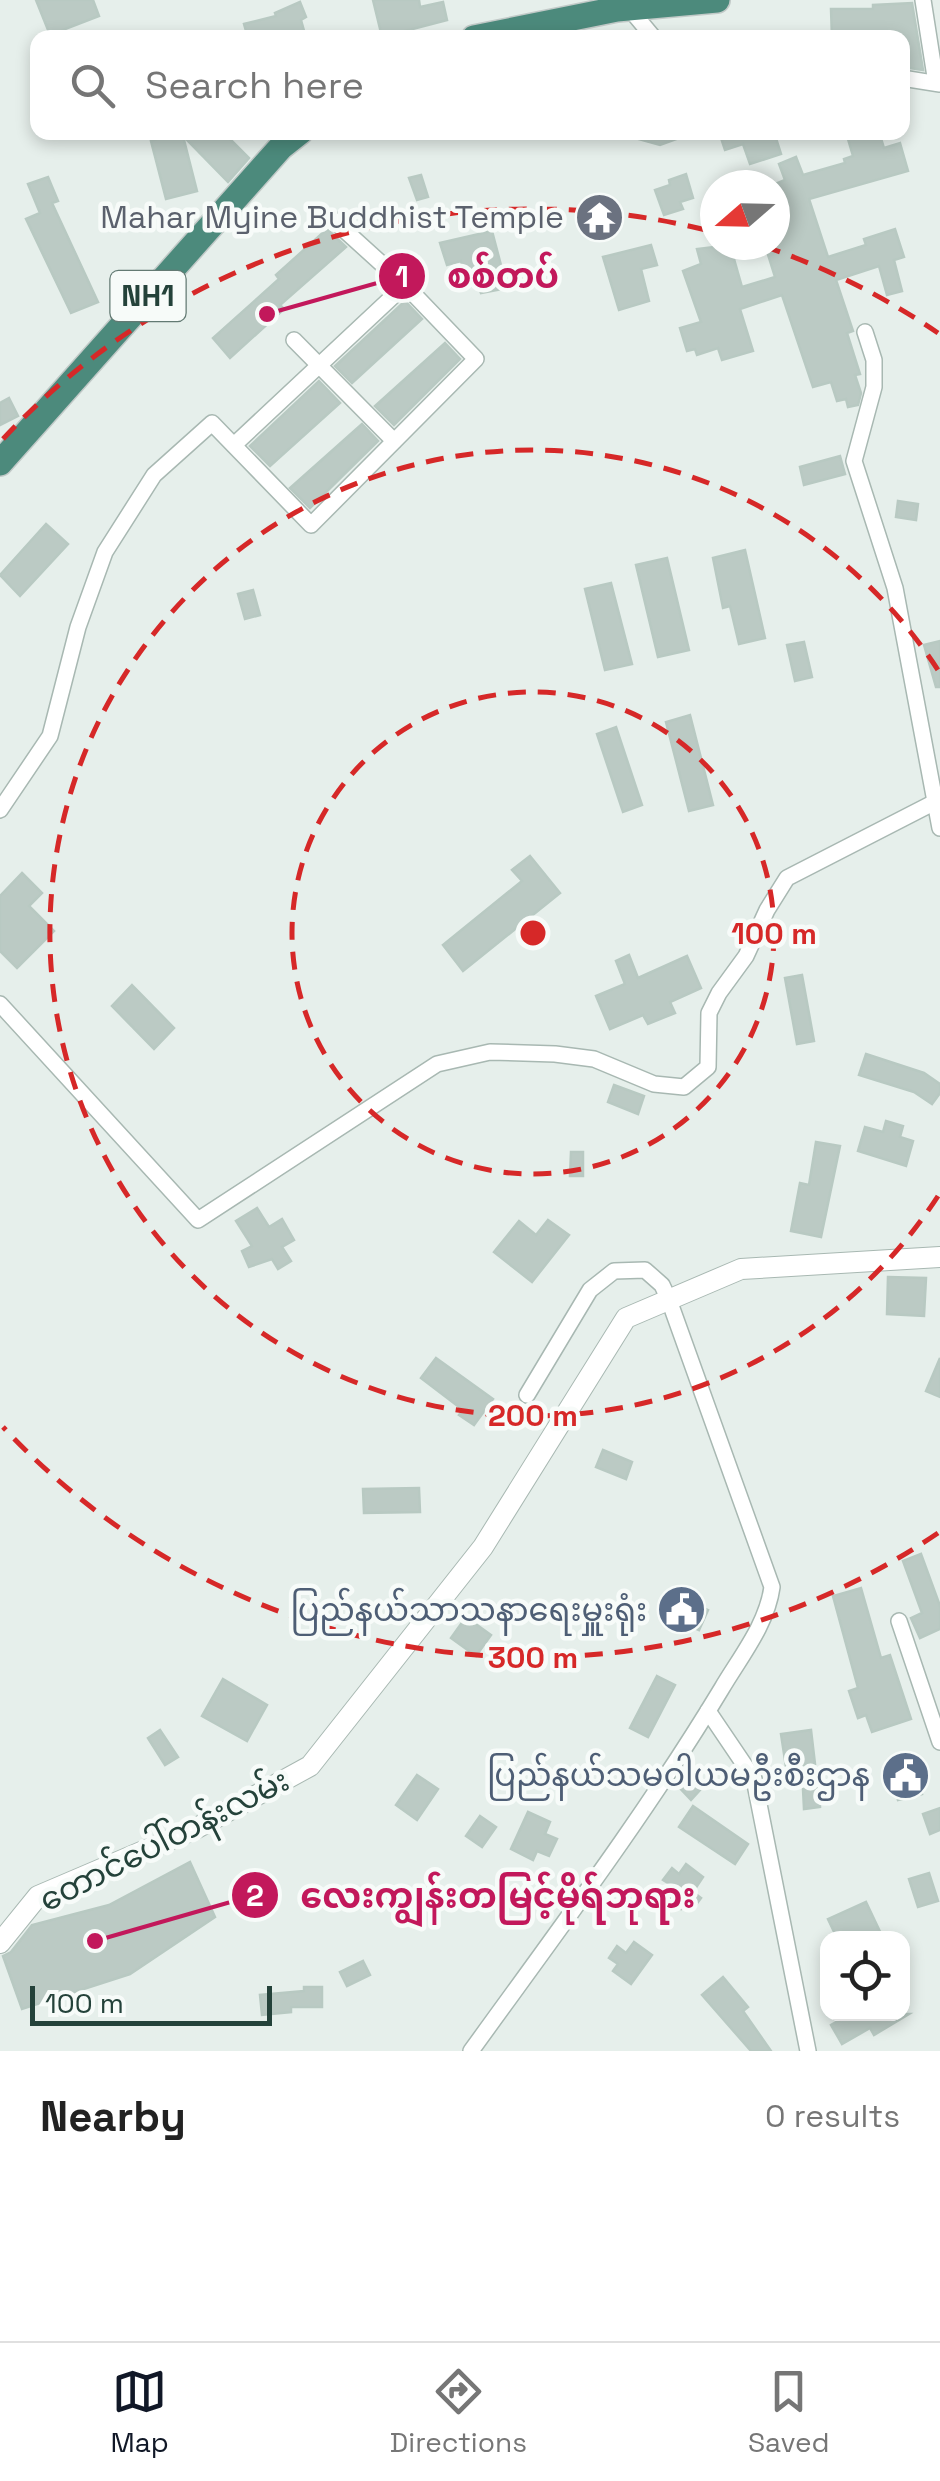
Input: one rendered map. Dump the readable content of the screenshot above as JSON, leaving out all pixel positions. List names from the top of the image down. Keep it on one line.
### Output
{"streets":{"highway":["NH1"],"street":["တောင်ပေါ်တန်းလမ်း"]},"places":{"temple":["Mahar Myine Buddhist Temple"],"other":["စစ်တပ်","လေးကျွန်းတမြင့်မိုရ်ဘုရား"],"public building":["ပြည်နယ်သာသနာရေးမှူးရုံး","ပြည်နယ်သမဝါယမဦးစီးဌာန"]},"scale_bar":"100 m","north":"left","page":{"search":"Search here","scale":"100 m","heading":["Nearby","0 results"],"nav":["Map","Directions","Saved"]},"rings":["100 m","200 m","300 m"]}
